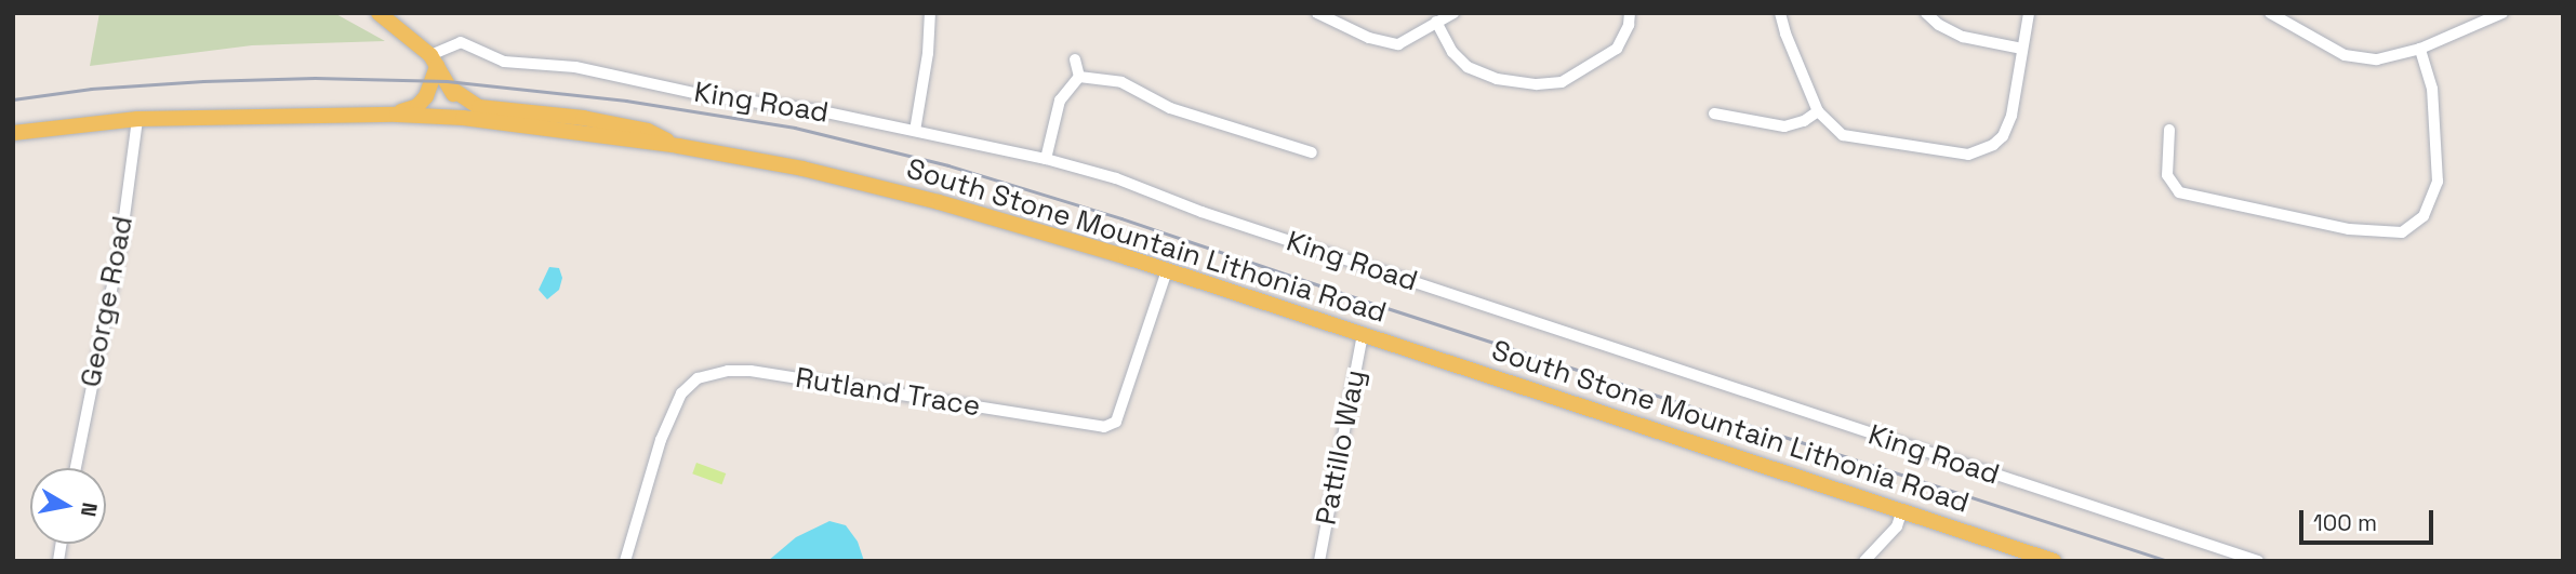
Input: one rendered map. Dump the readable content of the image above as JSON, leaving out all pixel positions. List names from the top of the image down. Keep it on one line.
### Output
{"streets":{"main road":["South Stone Mountain Lithonia Road"],"street":["King Road","George Road","Rutland Trace","Pattillo Way"]},"crossings":[["South Stone Mountain Lithonia Road","George Road"],["South Stone Mountain Lithonia Road","Rutland Trace"],["South Stone Mountain Lithonia Road","Pattillo Way"]],"scale_bar":"100 m","north":"right"}
